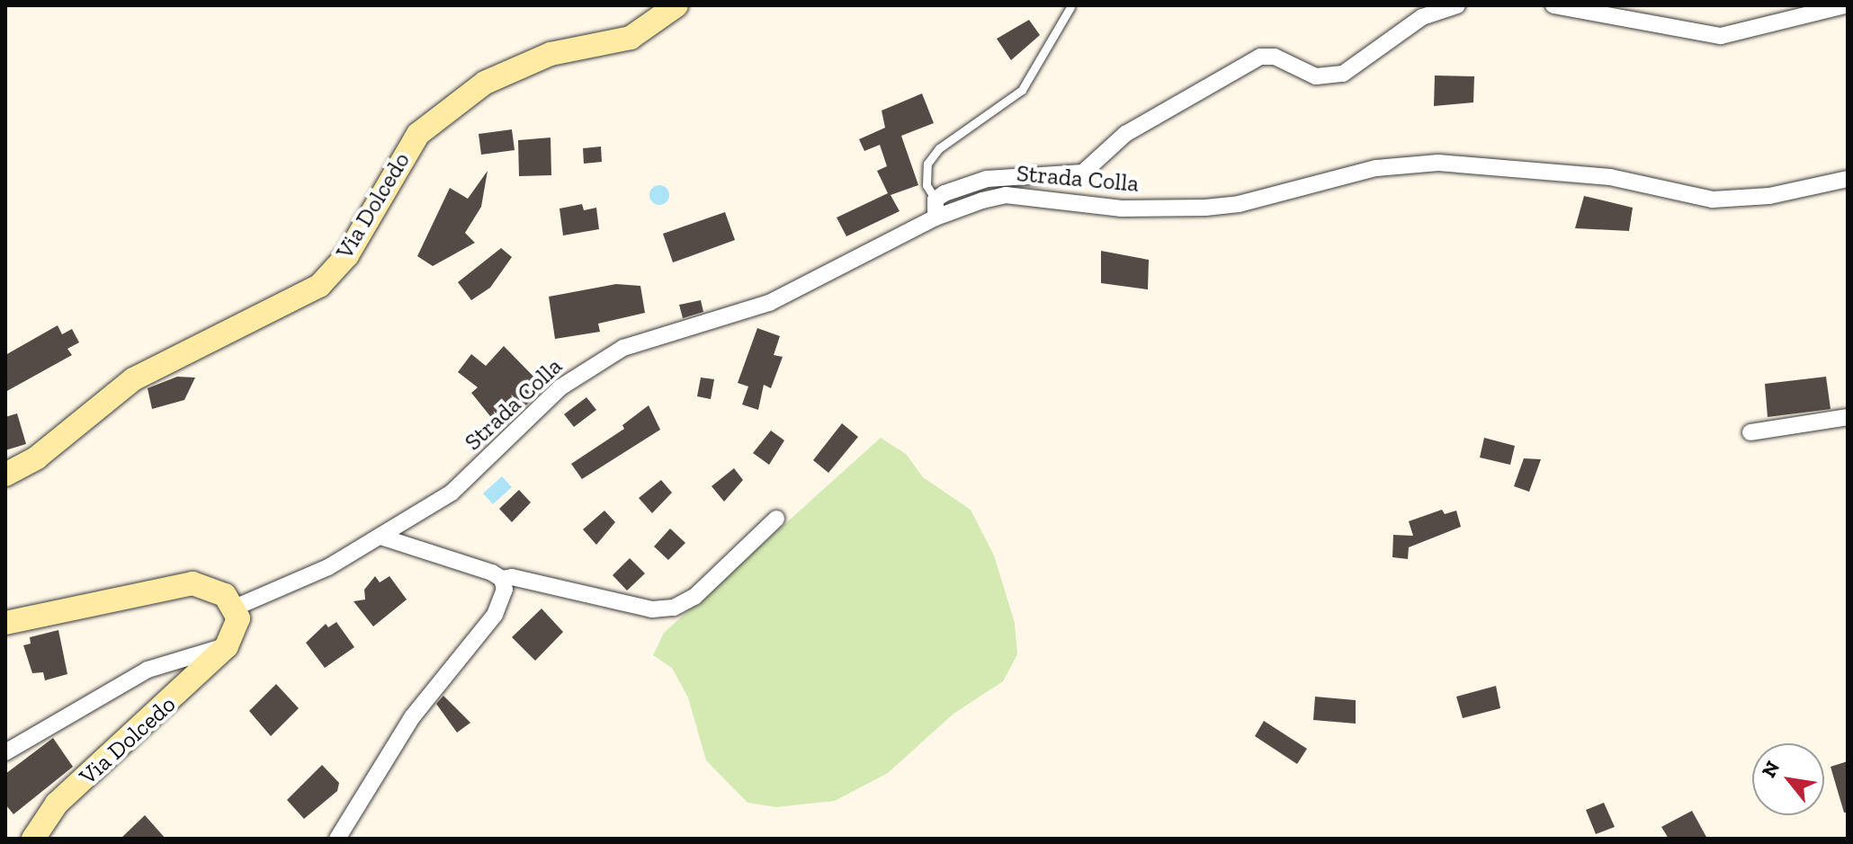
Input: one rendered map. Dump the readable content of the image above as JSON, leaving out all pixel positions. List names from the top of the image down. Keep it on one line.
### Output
{"streets":{"main road":["Via Dolcedo"],"street":["Strada Colla"]},"north":"top left"}
